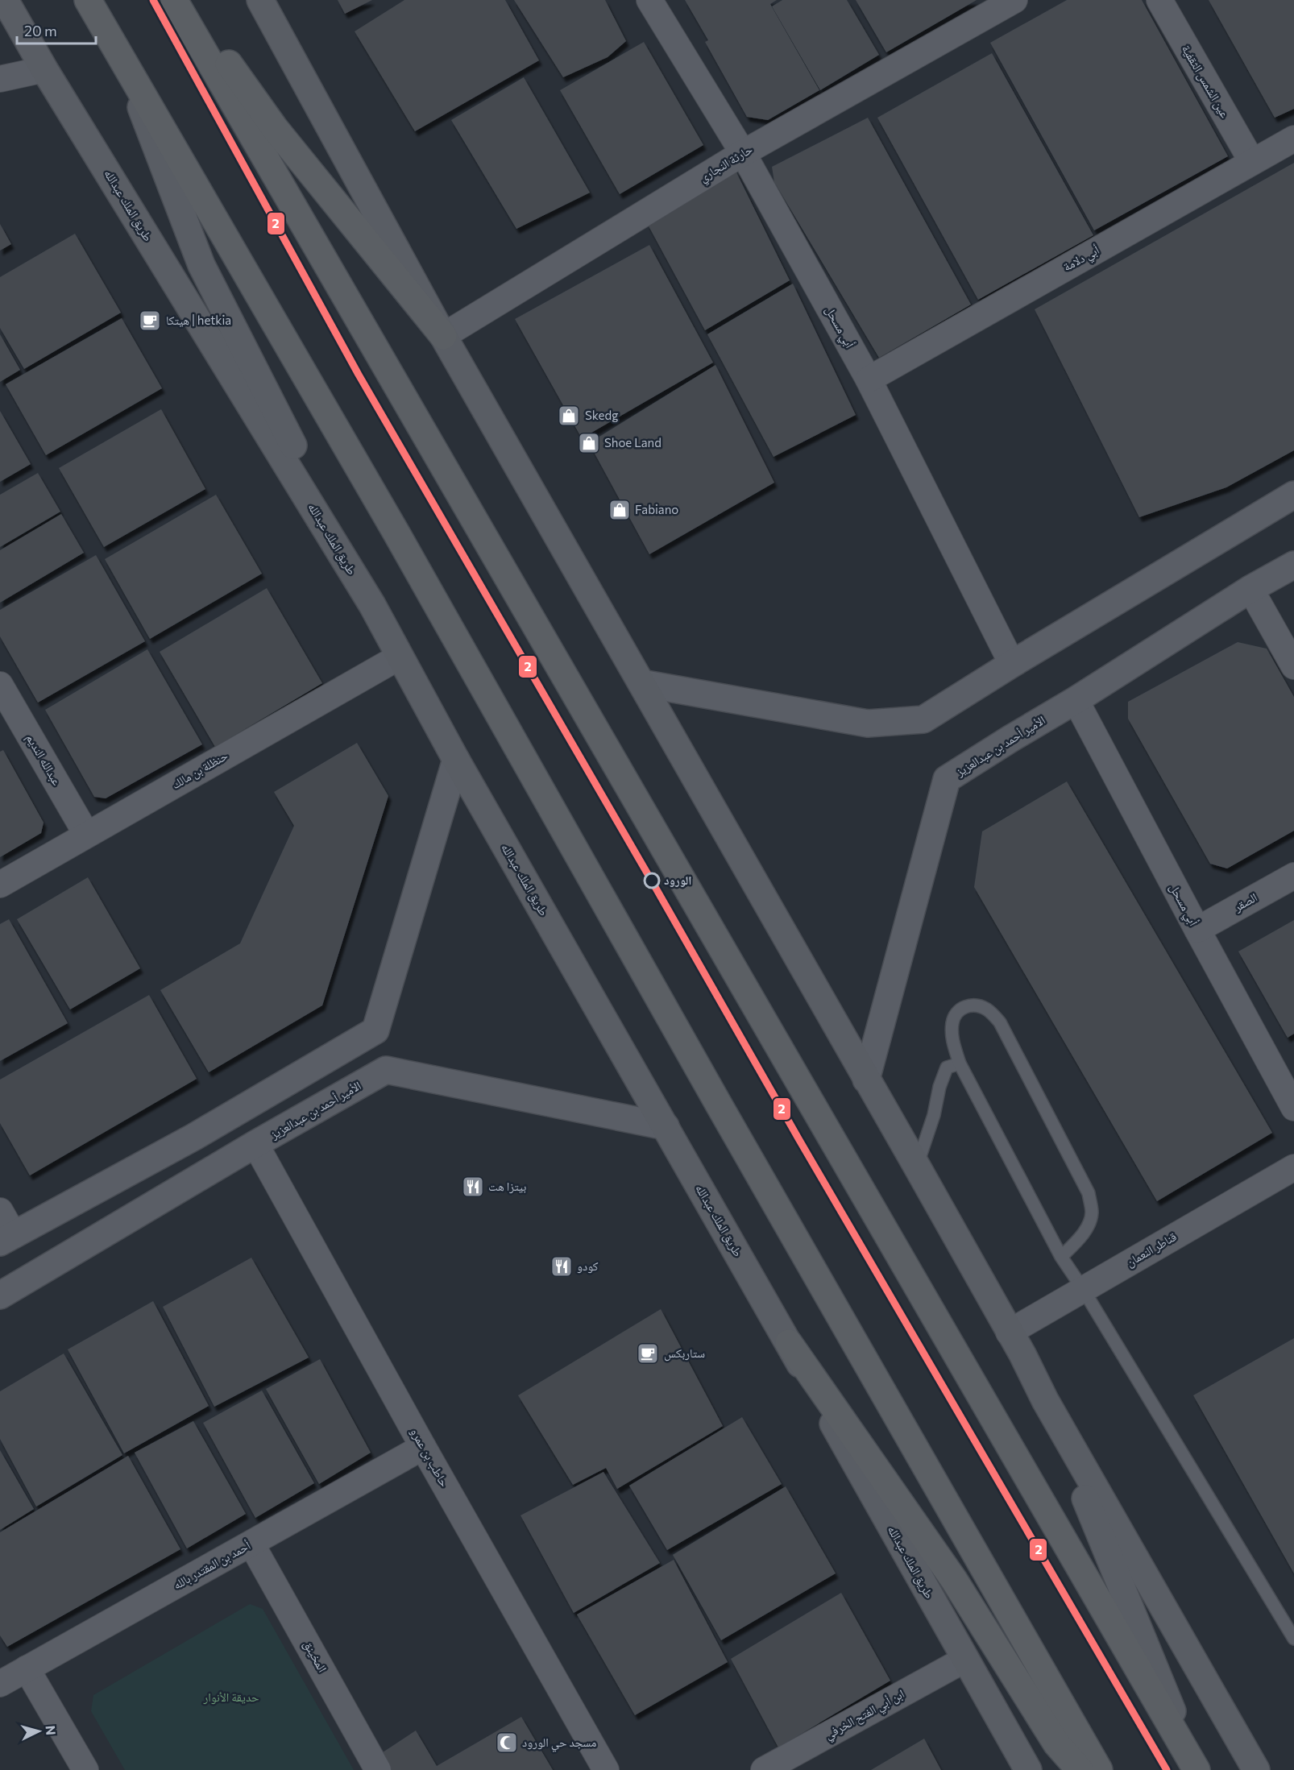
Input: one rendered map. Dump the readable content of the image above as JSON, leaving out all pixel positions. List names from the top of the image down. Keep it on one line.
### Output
{"streets":{"main road":["طريق الملك عبدالله"],"street":["عين الشمس الثقفية","حارثة النجاري","أبي دلامة","أبي مسحل","الأمير أحمد بن عبدالعزيز","عبدالله النديم","حنظلة بن مالك","الصقر","قناطر النعمان","حاطب بن عمرو","أحمد بن المقتدر بالله","المخينق","ابن أبي الفتح الخرفي"]},"crossings":[["عين الشمس الثقفية","أبي دلامة"],["حارثة النجاري","أبي مسحل"],["طريق الملك عبدالله","الأمير أحمد بن عبدالعزيز"],["طريق الملك عبدالله","حنظلة بن مالك"],["طريق الملك عبدالله","ابن أبي الفتح الخرفي"],["أبي دلامة","أبي مسحل"],["أبي مسحل","الأمير أحمد بن عبدالعزيز"],["أبي مسحل","الصقر"],["الأمير أحمد بن عبدالعزيز","حاطب بن عمرو"],["عبدالله النديم","حنظلة بن مالك"],["حاطب بن عمرو","أحمد بن المقتدر بالله"],["أحمد بن المقتدر بالله","المخينق"]],"parks":["حديقة الأنوار"],"places":{"cafe":["هيتكا | hetkia","ستاربكس"],"shop":["Skedg","Shoe Land","Fabiano"],"other":["الورود"],"restaurant":["بيتزا هت","كودو"],"mosque":["مسجد حي الورود"]},"lines":["transit line 2"],"scale_bar":"20 m","north":"right"}
